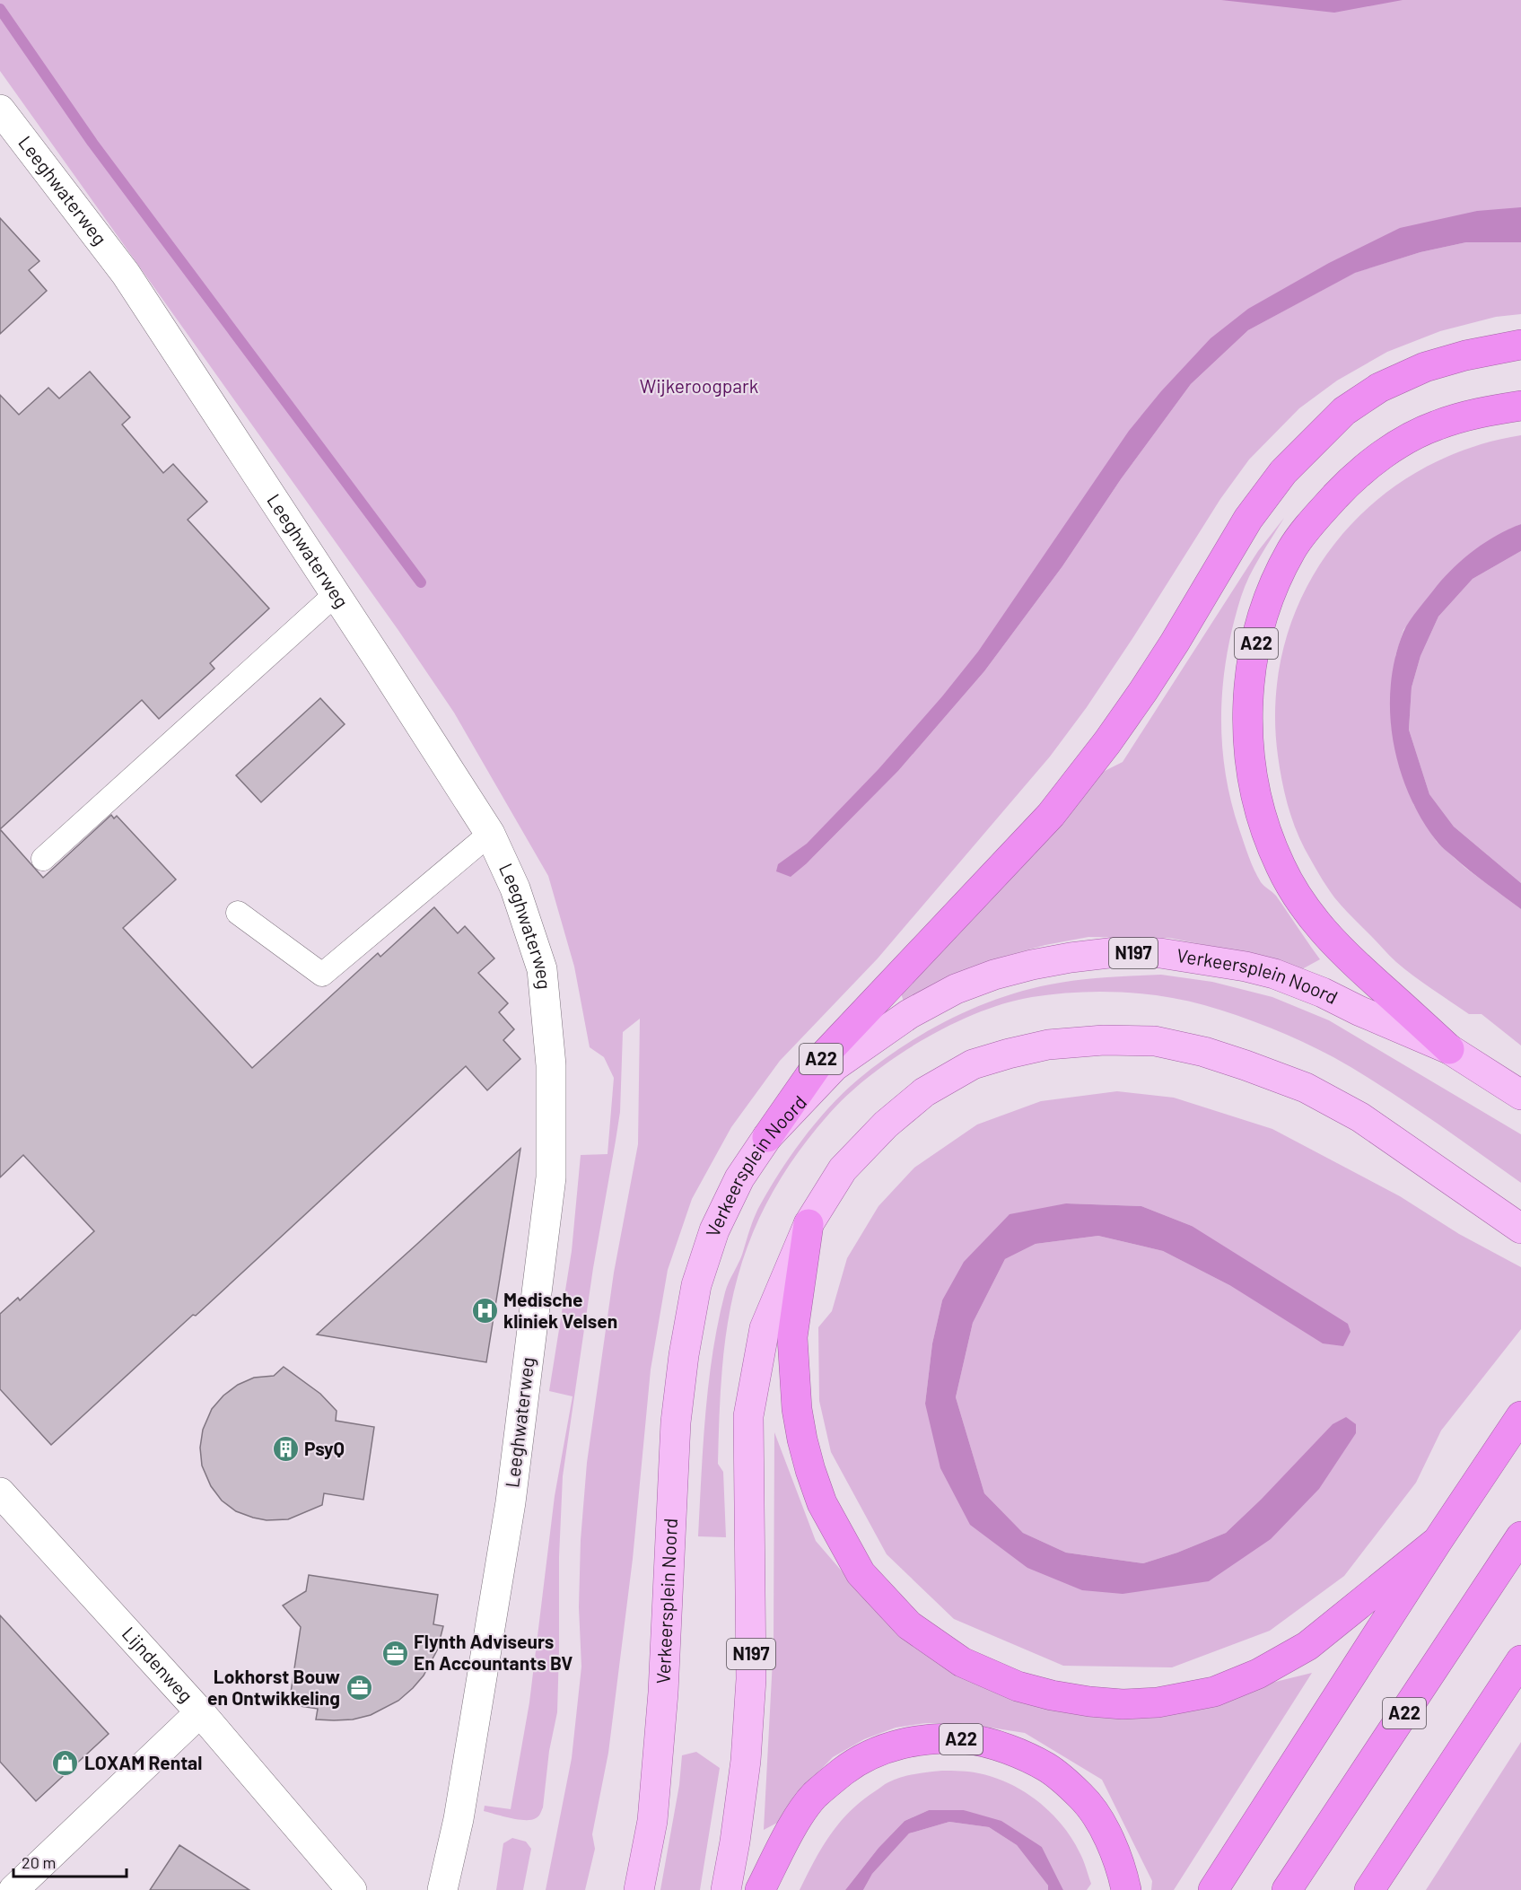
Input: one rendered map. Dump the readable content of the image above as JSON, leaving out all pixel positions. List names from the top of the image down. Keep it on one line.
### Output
{"streets":{"highway":["A22"],"main road":["N197","Verkeersplein Noord"],"street":["Leeghwaterweg","Lijndenweg"]},"crossings":[["A22","Verkeersplein Noord"]],"parks":["Wijkeroogpark"],"places":{"hospital":["Medische kliniek Velsen"],"building":["PsyQ"],"office":["Flynth Adviseurs En Accountants BV","Lokhorst Bouw en Ontwikkeling"],"shop":["LOXAM Rental"]},"scale_bar":"20 m"}
